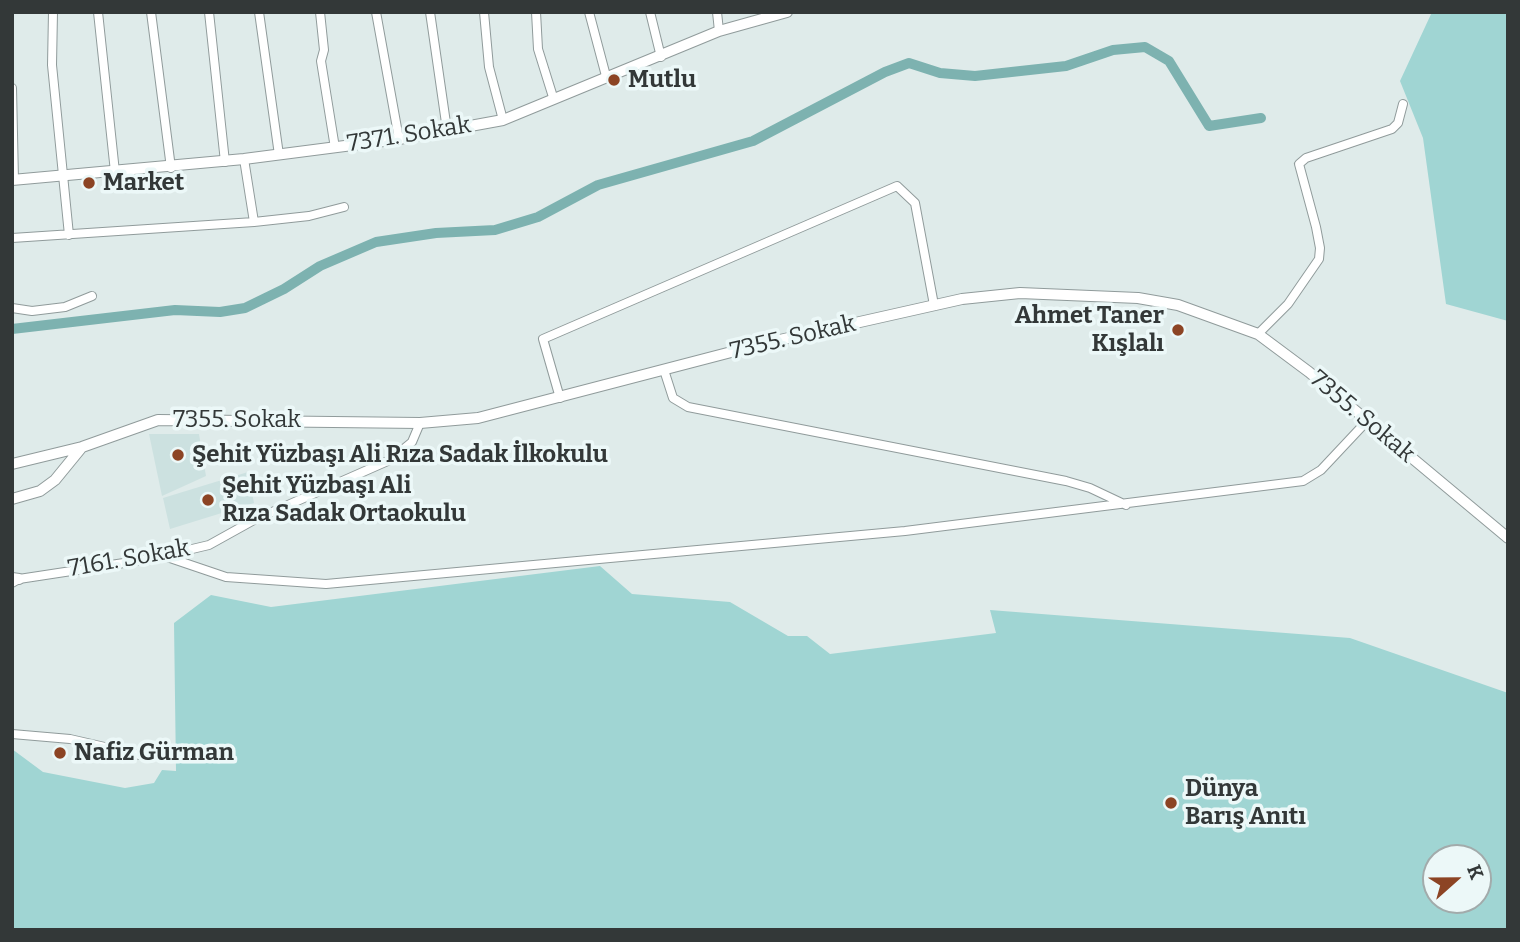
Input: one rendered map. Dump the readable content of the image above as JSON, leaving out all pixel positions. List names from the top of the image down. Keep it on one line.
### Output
{"streets":{"street":["7371. Sokak","7355. Sokak","7161. Sokak"]},"crossings":[["7355. Sokak","7161. Sokak"]],"places":["Mutlu","Market","Ahmet Taner Kışlalı","Şehit Yüzbaşı Ali Rıza Sadak İlkokulu","Şehit Yüzbaşı Ali Rıza Sadak Ortaokulu","Nafiz Gürman","Dünya Barış Anıtı"],"north":"right"}
